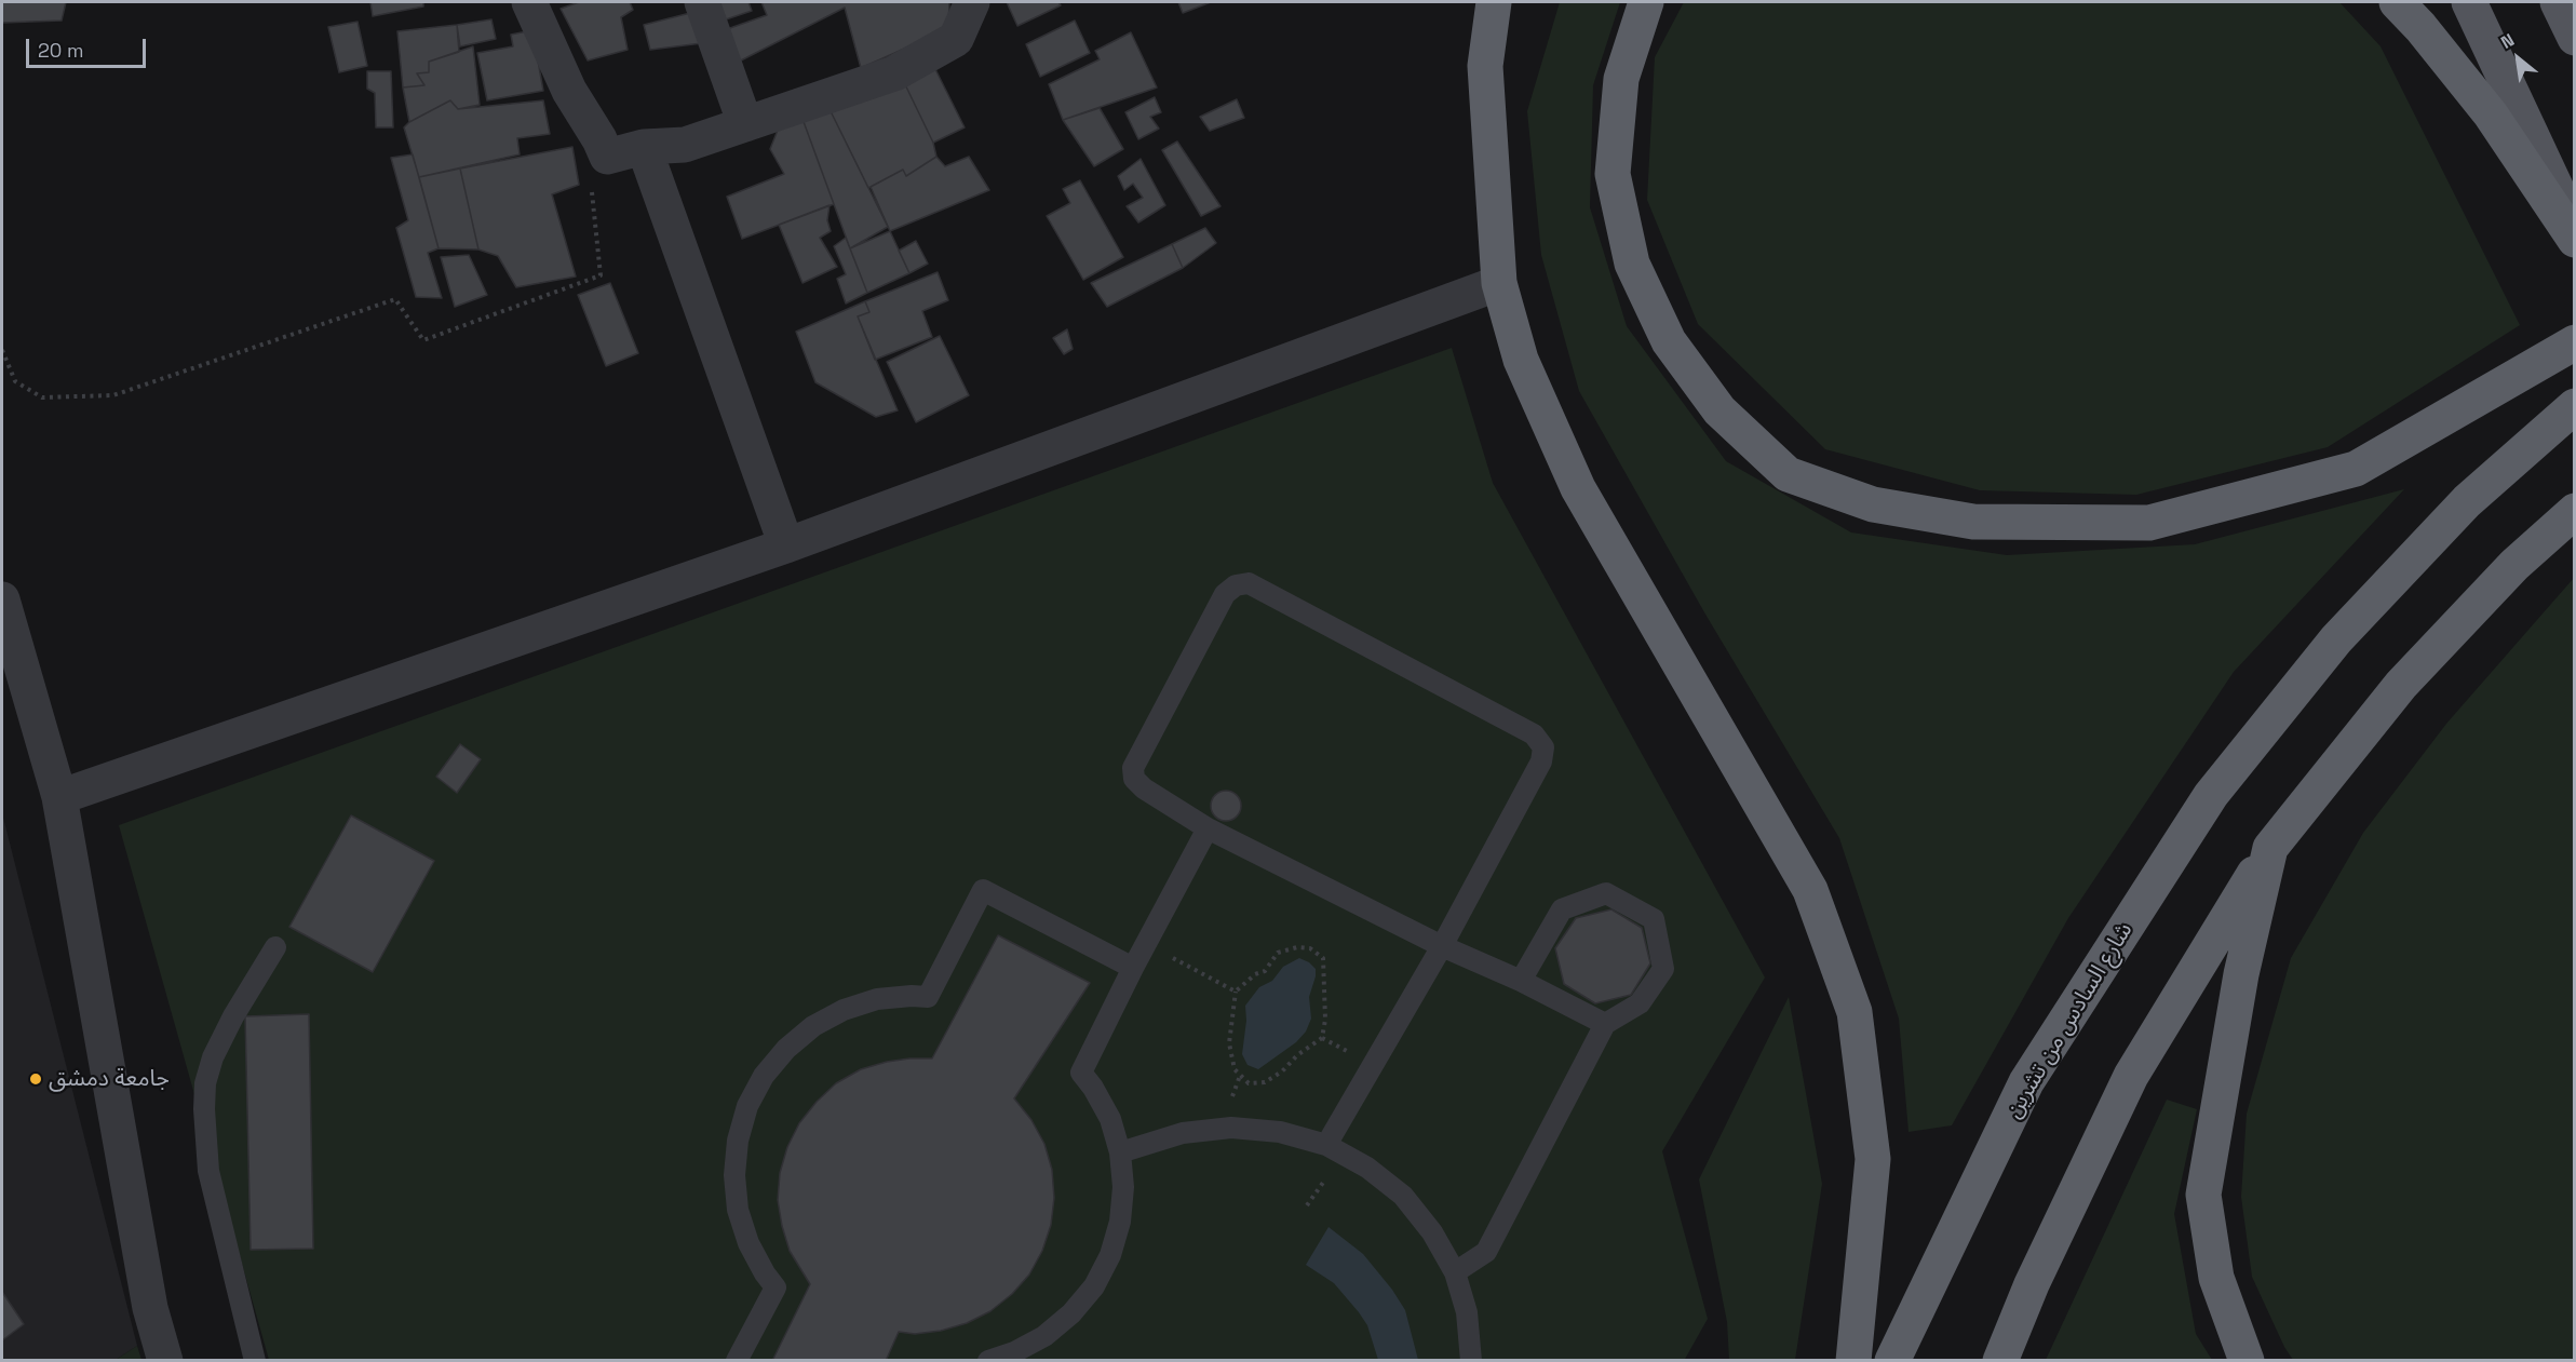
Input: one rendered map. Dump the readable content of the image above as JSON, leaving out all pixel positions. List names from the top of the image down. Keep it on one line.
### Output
{"streets":{"highway":["شارع السادس من تشرين"]},"places":["جامعة دمشق"],"scale_bar":"20 m","north":"top left"}
